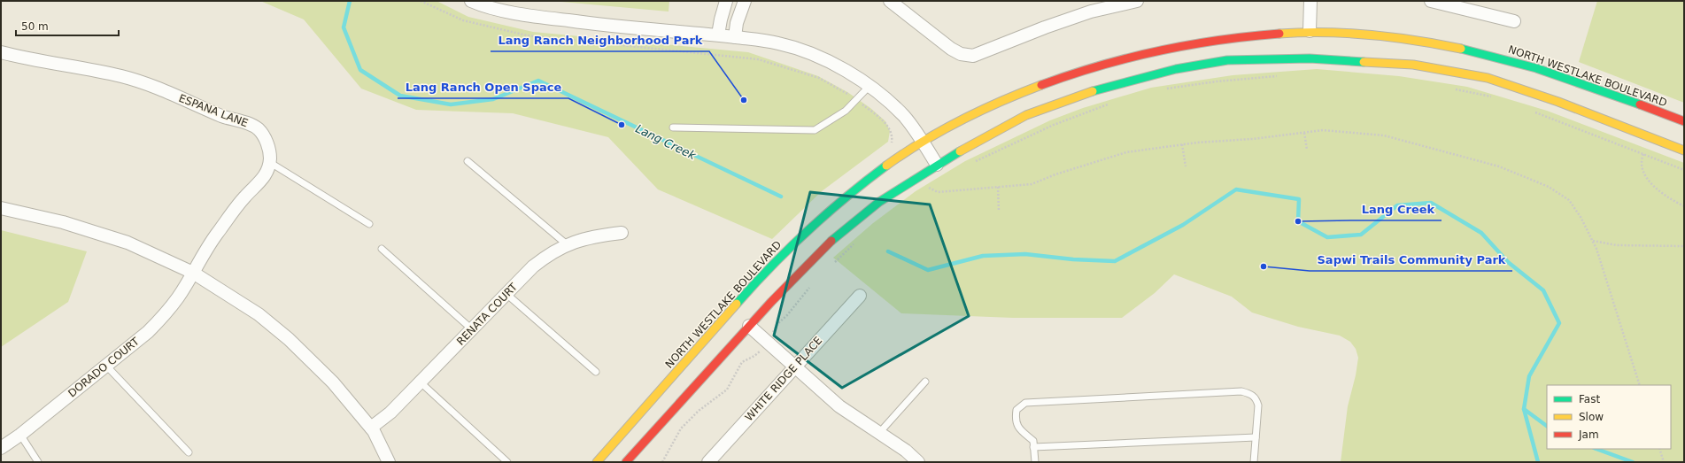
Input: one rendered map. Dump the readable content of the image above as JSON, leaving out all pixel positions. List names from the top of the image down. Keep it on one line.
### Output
{"streets":{"main road":["NORTH WESTLAKE BOULEVARD"],"street":["ESPANA LANE","RENATA COURT","DORADO COURT","WHITE RIDGE PLACE"]},"crossings":[["ESPANA LANE","DORADO COURT"]],"water":["Lang Creek"],"places":["Lang Ranch Neighborhood Park","Lang Ranch Open Space","Lang Creek","Sapwi Trails Community Park"],"legend":["Fast","Slow","Jam"],"scale_bar":"50 m"}
